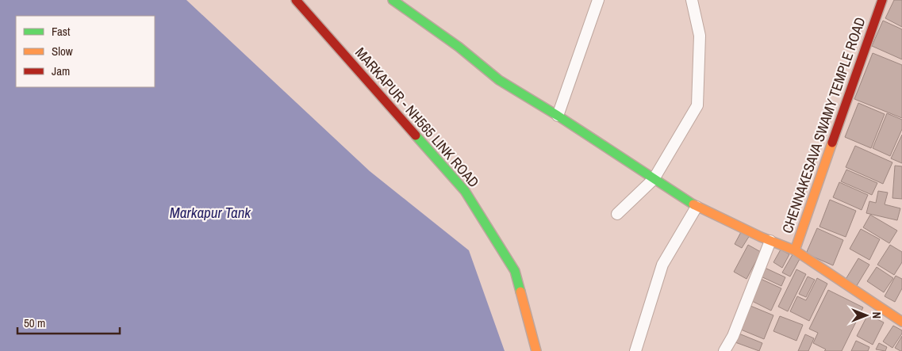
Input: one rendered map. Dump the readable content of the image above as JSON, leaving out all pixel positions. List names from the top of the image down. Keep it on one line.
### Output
{"streets":{"main road":["MARKAPUR - NH565 LINK ROAD","CHENNAKESAVA SWAMY TEMPLE ROAD"]},"water":["Markapur Tank"],"legend":["Fast","Slow","Jam"],"scale_bar":"50 m","north":"right"}
